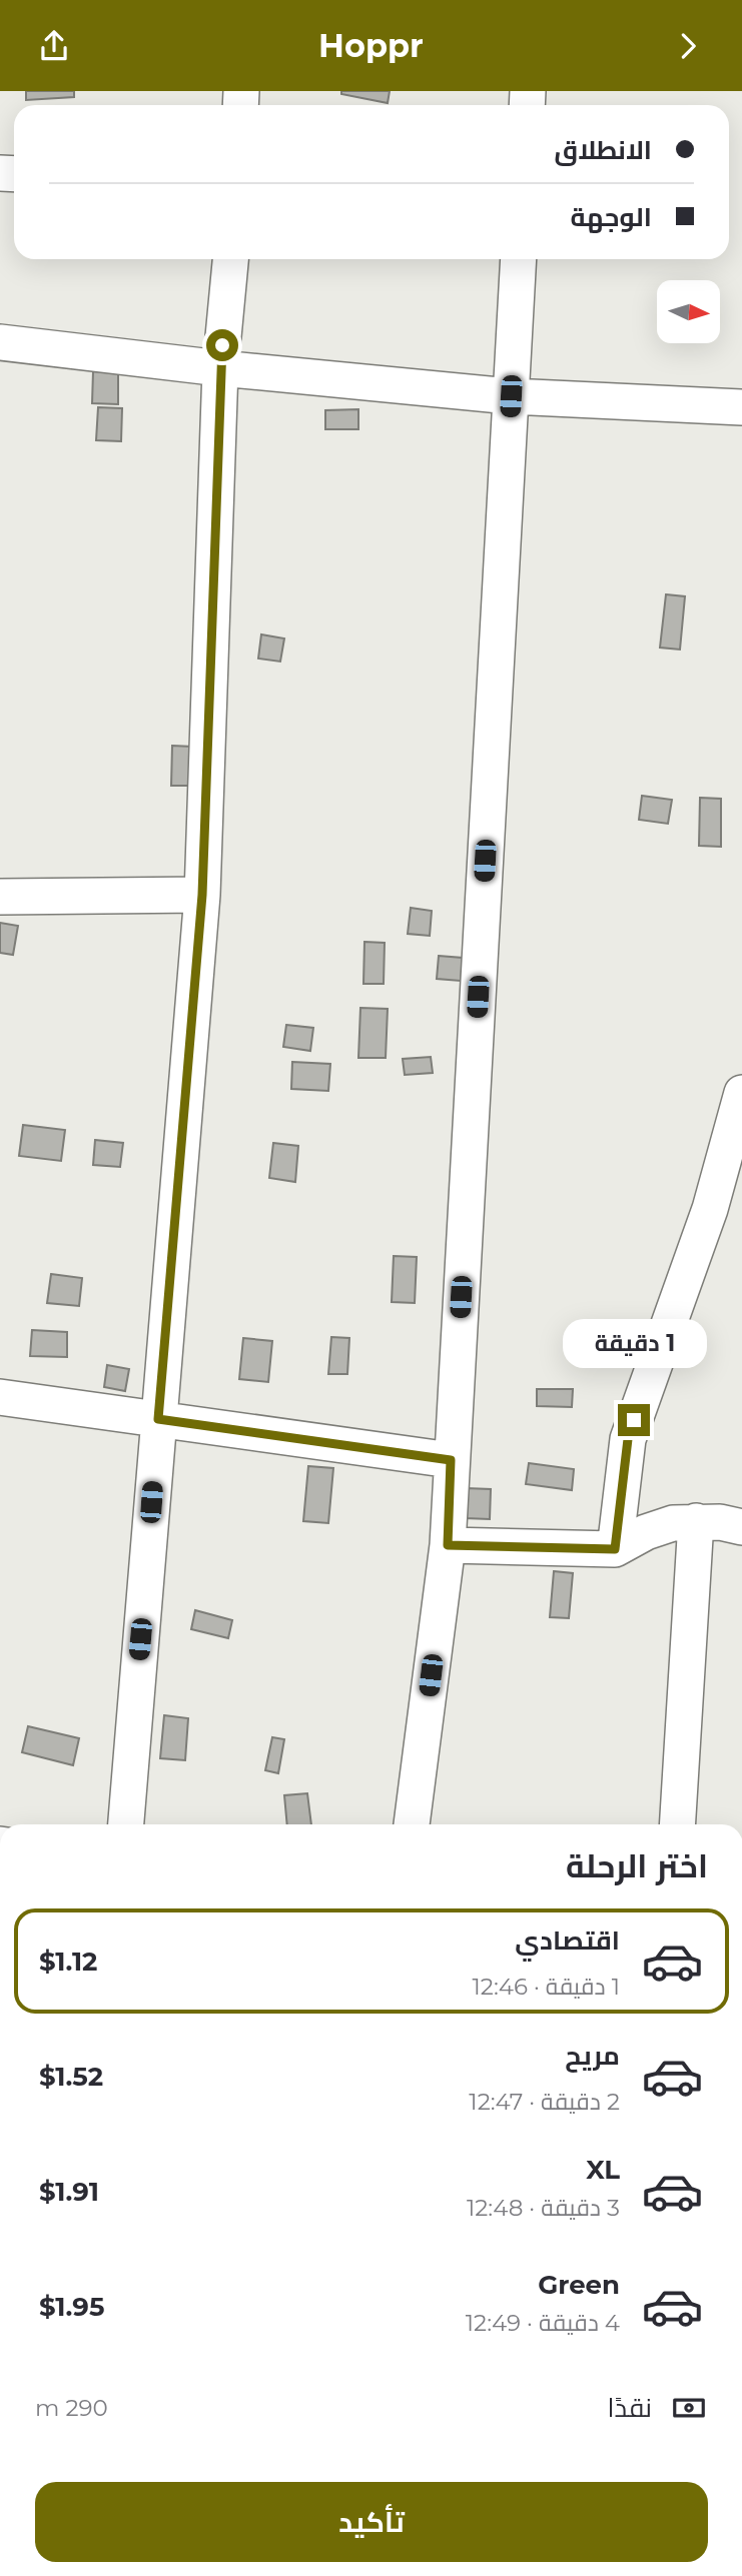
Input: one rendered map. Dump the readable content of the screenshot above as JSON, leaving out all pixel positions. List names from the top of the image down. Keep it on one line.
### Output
{"north":"right","page":{"header":"Hoppr","banner":["الانطلاق","الوجهة"],"bubble":"1 دقيقة","heading":"اختر الرحلة","list":[{"name":"اقتصادي","note":"1 دقيقة · 12:46","value":"$1.12"},{"name":"مريح","note":"2 دقيقة · 12:47","value":"$1.52"},{"name":"XL","note":"3 دقيقة · 12:48","value":"$1.91"},{"name":"Green","note":"4 دقيقة · 12:49","value":"$1.95"}],"pay":["نقدًا","290 m"],"buttons":"تأكيد"}}
